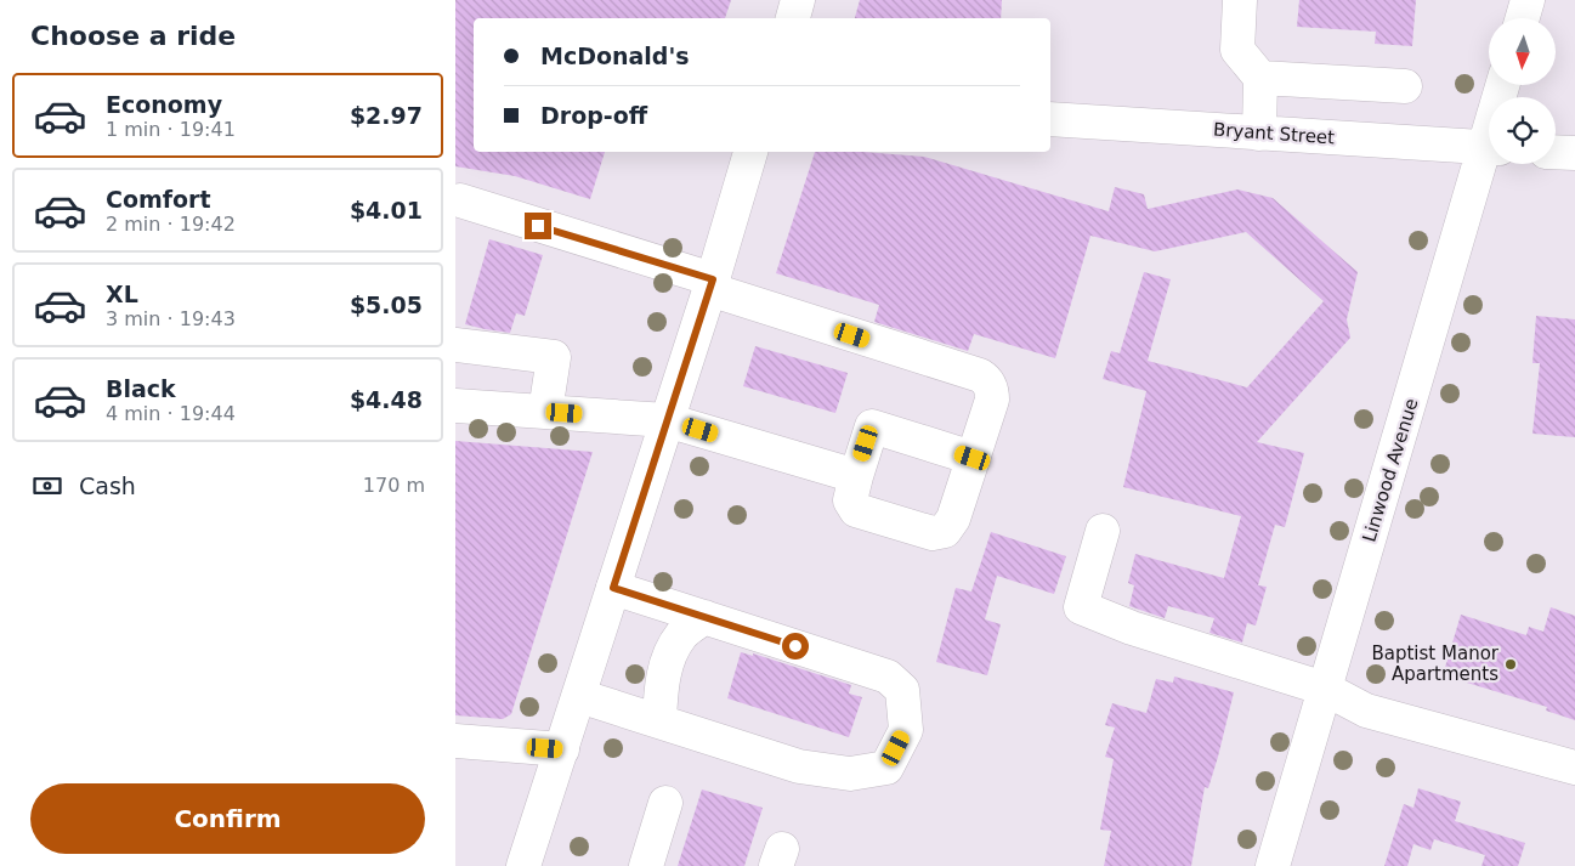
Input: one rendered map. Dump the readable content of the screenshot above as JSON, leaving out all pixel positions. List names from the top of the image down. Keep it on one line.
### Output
{"streets":{"street":["Bryant Street","Linwood Avenue"]},"places":["Baptist Manor Apartments"],"north":"bottom","page":{"heading":"Choose a ride","banner":["McDonald's","Drop-off"],"list":[{"name":"Economy","note":"1 min · 19:41","value":"$2.97"},{"name":"Comfort","note":"2 min · 19:42","value":"$4.01"},{"name":"XL","note":"3 min · 19:43","value":"$5.05"},{"name":"Black","note":"4 min · 19:44","value":"$4.48"}],"pay":["Cash","170 m"],"buttons":"Confirm"}}
